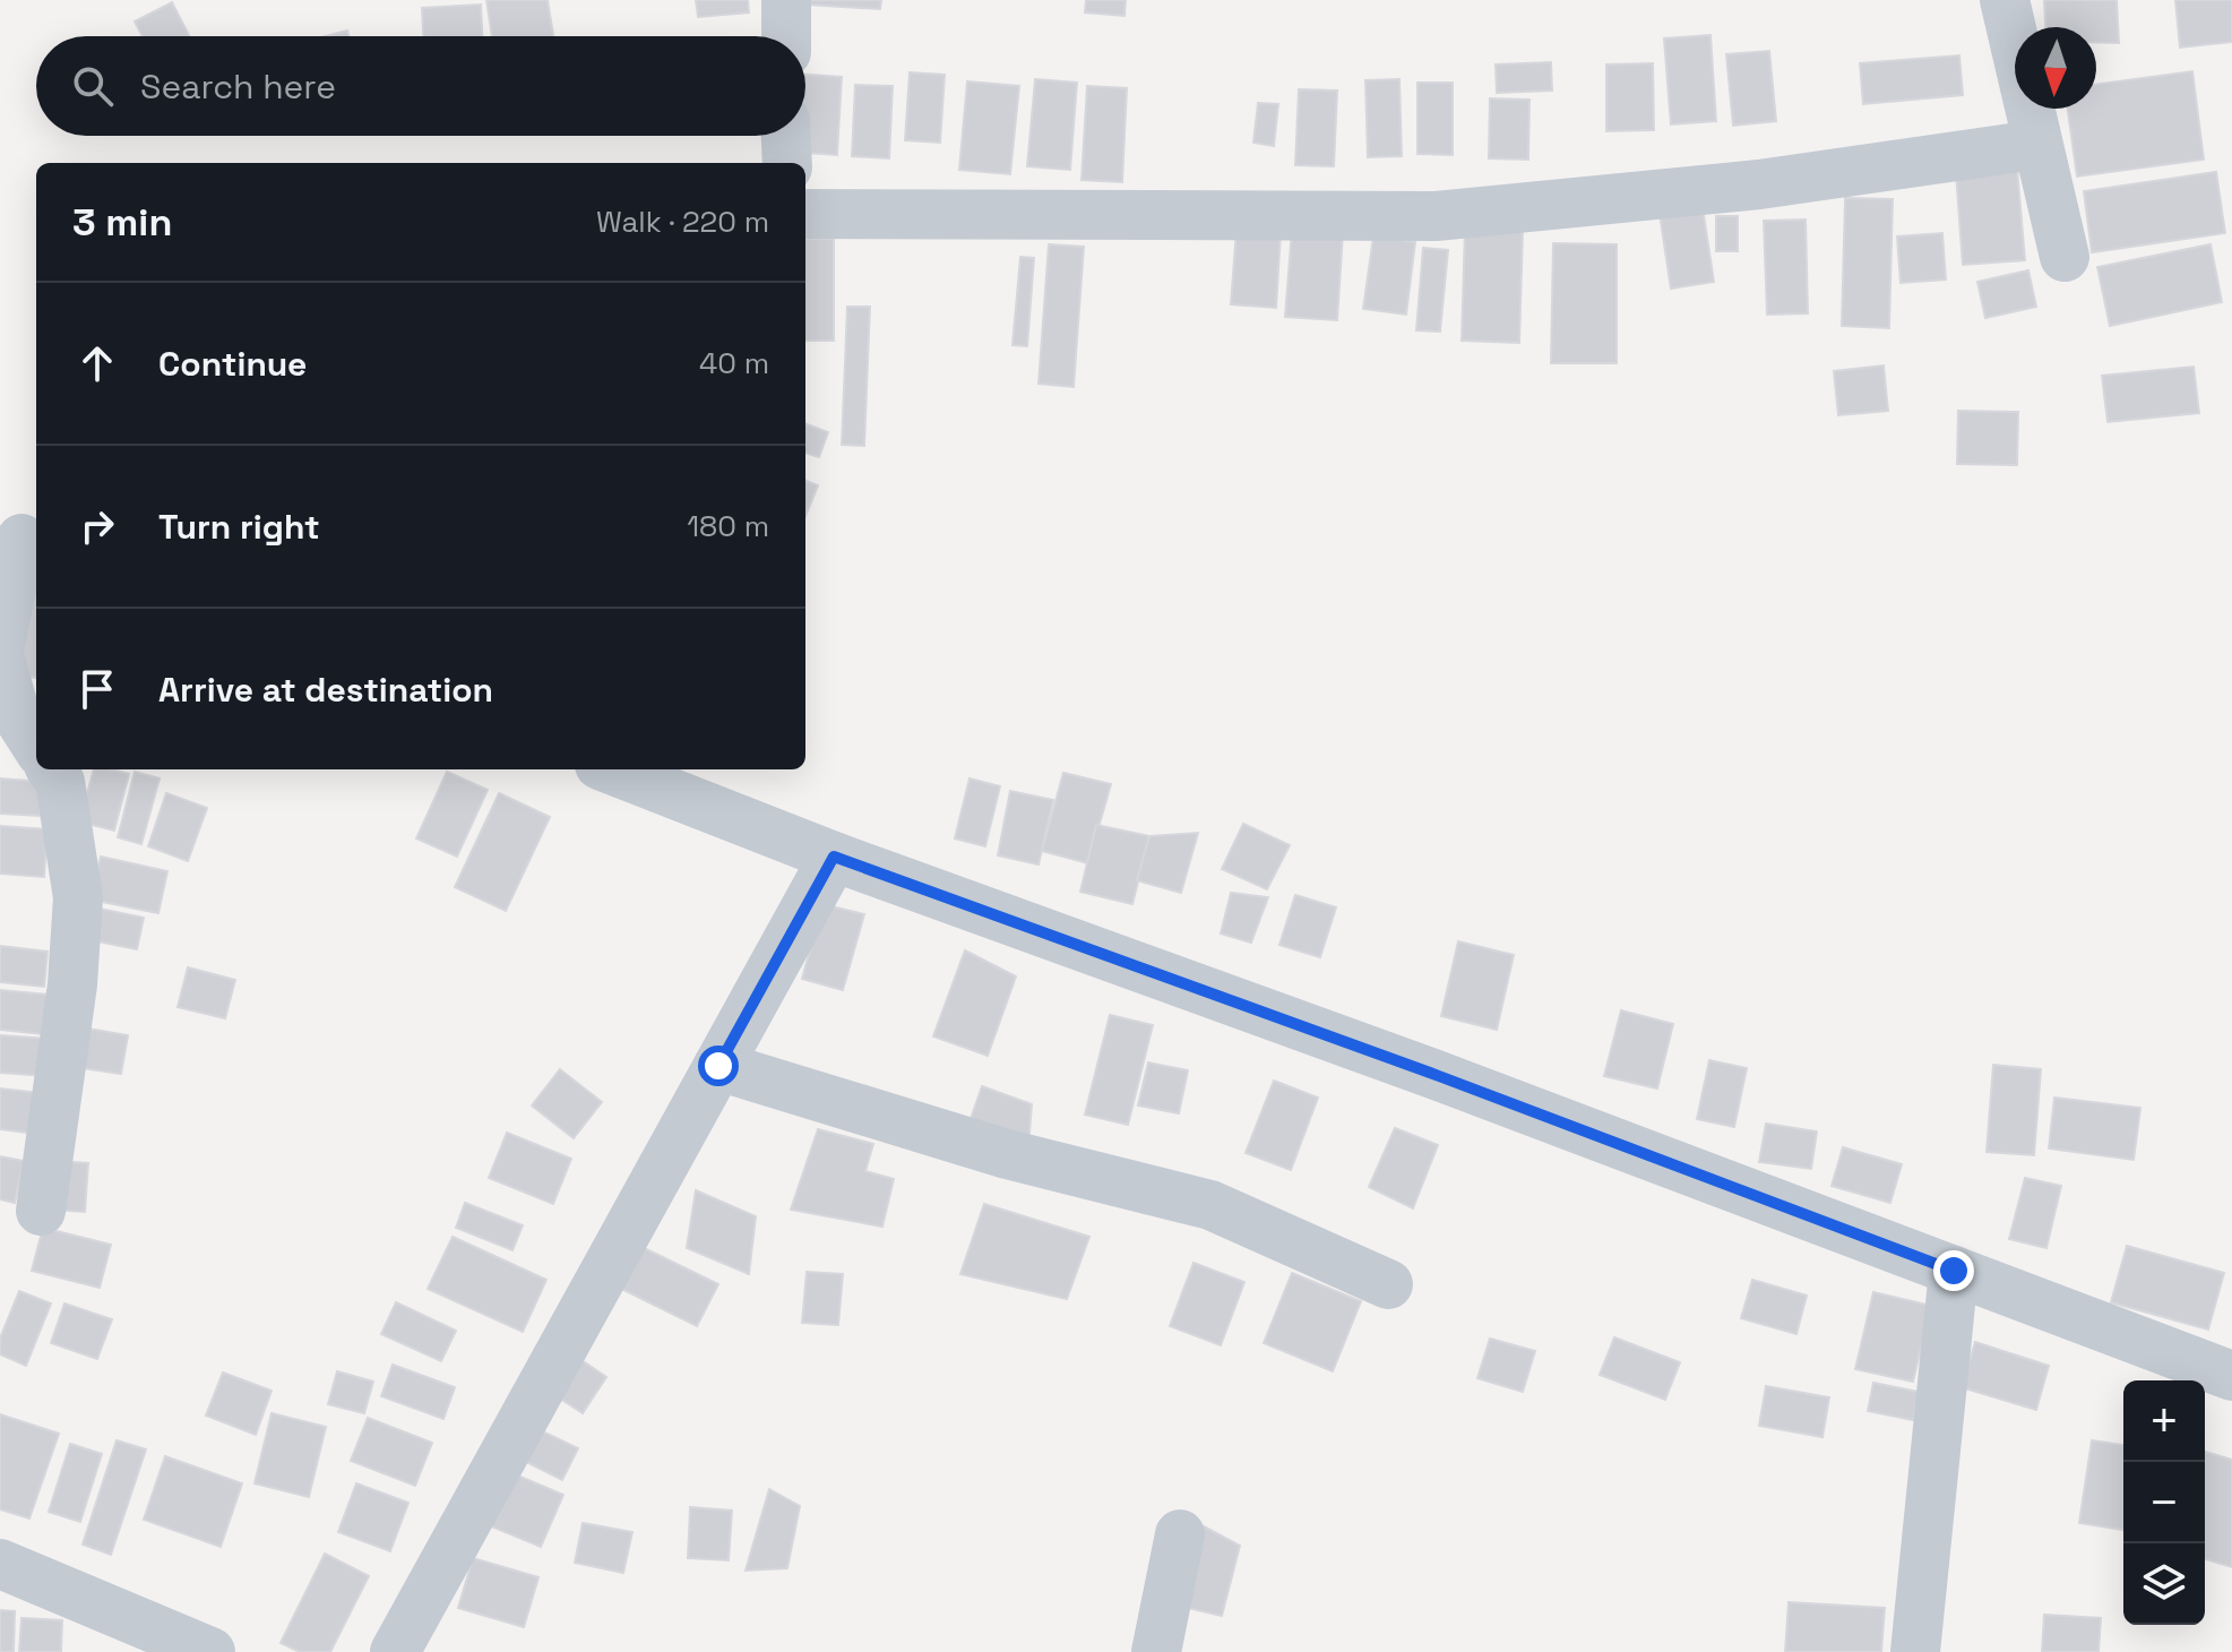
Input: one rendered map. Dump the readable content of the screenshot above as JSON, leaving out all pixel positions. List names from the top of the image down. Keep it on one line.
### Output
{"north":"bottom","page":{"search":"Search here","heading":["3 min","Walk · 220 m"],"list":[["Continue","40 m"],["Turn right","180 m"],"Arrive at destination"],"map_buttons":["+","−"]}}
